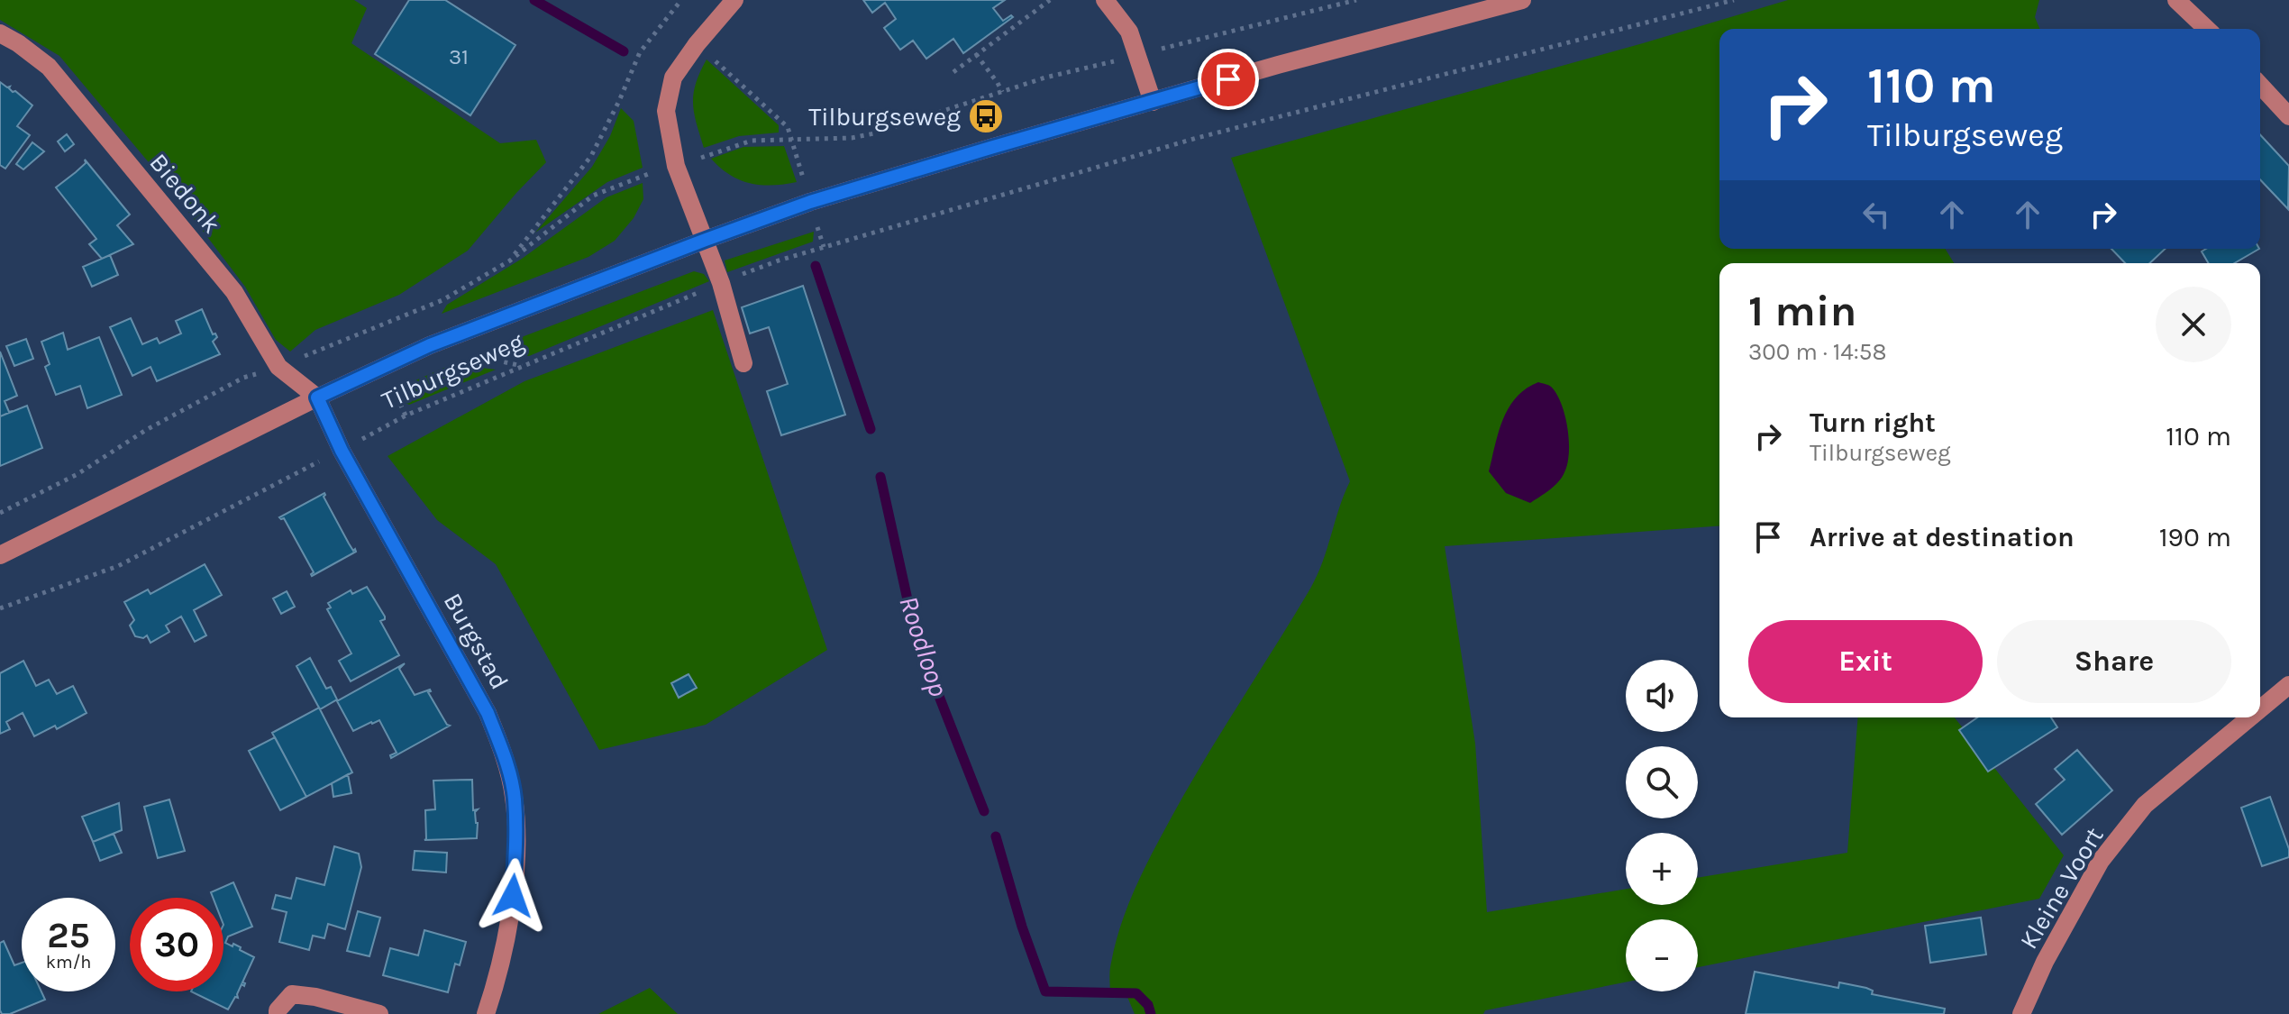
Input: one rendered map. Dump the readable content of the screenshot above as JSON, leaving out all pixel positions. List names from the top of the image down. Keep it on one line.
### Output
{"streets":{"street":["Biedonk","Tilburgseweg","Burgstad","Kleine Voort"]},"crossings":[["Biedonk","Tilburgseweg"],["Biedonk","Burgstad"],["Tilburgseweg","Burgstad"]],"water":["Roodloop"],"places":{"bus stop":["Tilburgseweg"]},"house_numbers":["31"],"page":{"turn":["110 m","Tilburgseweg"],"heading":["1 min","300 m · 14:58"],"list":[{"name":"Turn right","note":"Tilburgseweg","value":"110 m"},{"name":"Arrive at destination","value":"190 m"}],"buttons":["Exit","Share"],"map_buttons":["+","−"],"speed":"25 km/h","limit":"30"}}
